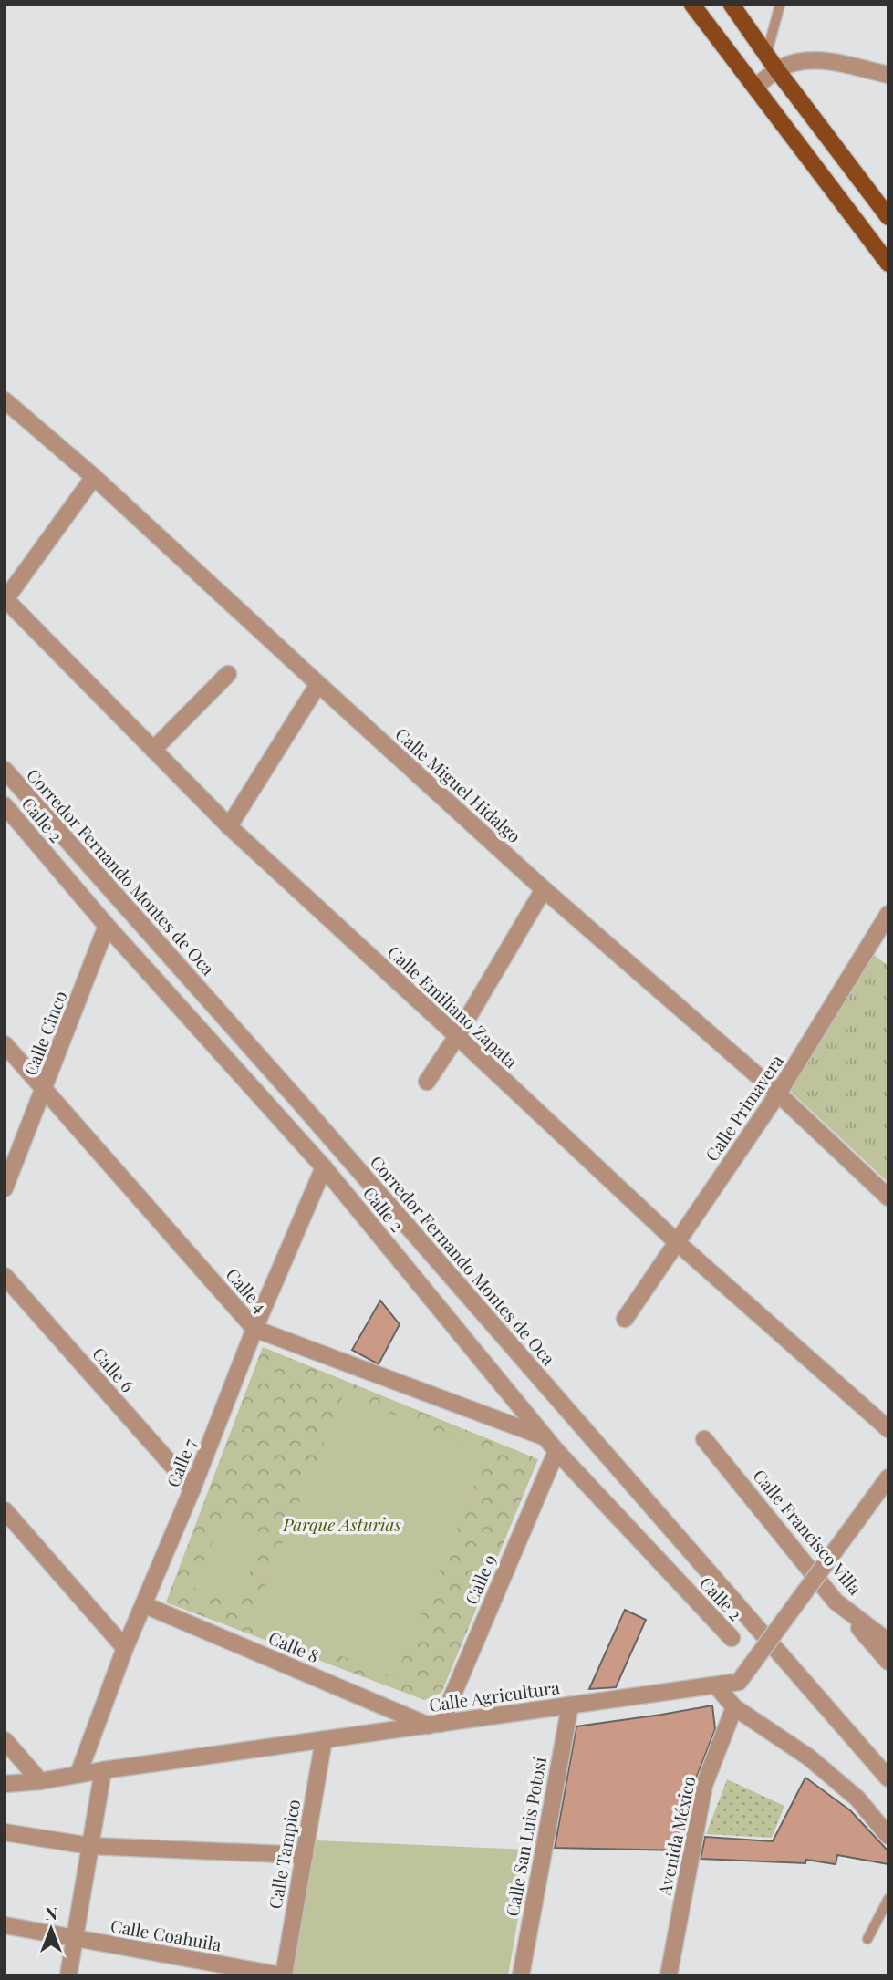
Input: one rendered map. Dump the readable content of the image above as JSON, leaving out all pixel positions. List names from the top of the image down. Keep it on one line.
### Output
{"streets":{"street":["Calle Miguel Hidalgo","Calle 2","Corredor Fernando Montes de Oca","Calle Emiliano Zapata","Calle Cinco","Calle Primavera","Calle 4","Calle 6","Calle 7","Calle Francisco Villa","Calle 9","Calle 8","Calle Agricultura","Avenida México","Calle San Luis Potosí","Calle Tampico","Calle Coahuila"]},"crossings":[["Calle Miguel Hidalgo","Calle Primavera"],["Calle 2","Calle Cinco"],["Calle 2","Calle 4"],["Calle 2","Calle 7"],["Calle 2","Calle 9"],["Calle Emiliano Zapata","Calle Primavera"],["Calle Cinco","Calle 4"],["Calle 4","Calle 7"],["Calle 6","Calle 7"],["Calle 7","Calle 8"],["Calle 7","Calle Agricultura"],["Calle 9","Calle 8"],["Calle 9","Calle Agricultura"],["Calle 8","Calle Agricultura"],["Calle Agricultura","Calle San Luis Potosí"],["Calle Agricultura","Calle Tampico"],["Calle Tampico","Calle Coahuila"]],"parks":["Parque Asturias"],"north":"top"}
